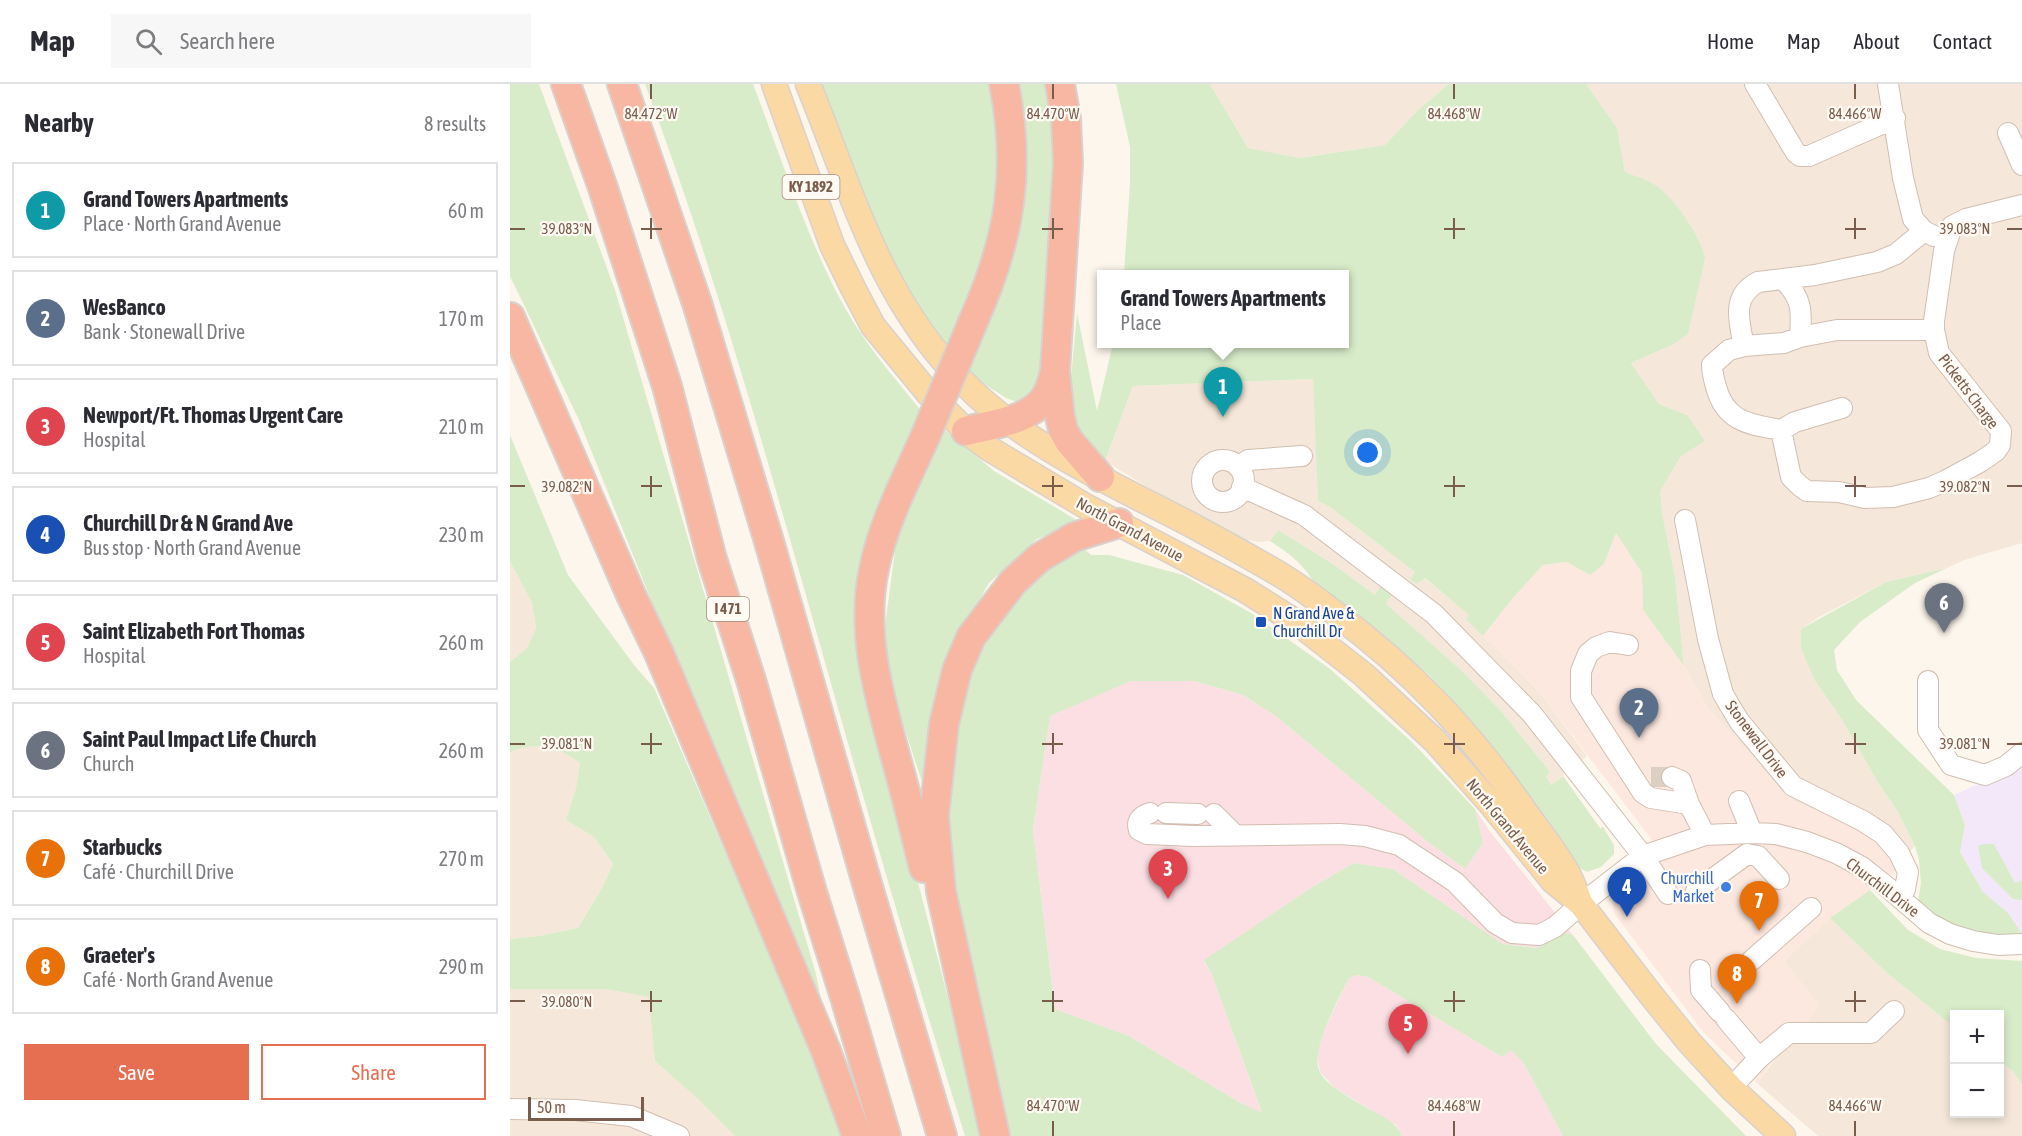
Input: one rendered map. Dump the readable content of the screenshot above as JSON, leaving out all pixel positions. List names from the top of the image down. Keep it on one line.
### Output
{"streets":{"highway":["I 471"],"main road":["KY 1892","North Grand Avenue"],"street":["Picketts Charge","Stonewall Drive","Churchill Drive"]},"crossings":[["North Grand Avenue","Churchill Drive"],["Stonewall Drive","Churchill Drive"]],"places":{"transit":["N Grand Ave & Churchill Dr"],"other":["Churchill Market"]},"scale_bar":"50 m","page":{"header":"Map","search":"Search here","nav":["Home","Map","About","Contact"],"heading":["Nearby","8 results"],"list":[{"mark":"1","name":"Grand Towers Apartments","note":"Place · North Grand Avenue","value":"60 m"},{"mark":"2","name":"WesBanco","note":"Bank · Stonewall Drive","value":"170 m"},{"mark":"3","name":"Newport/Ft. Thomas Urgent Care","note":"Hospital","value":"210 m"},{"mark":"4","name":"Churchill Dr & N Grand Ave","note":"Bus stop · North Grand Avenue","value":"230 m"},{"mark":"5","name":"Saint Elizabeth Fort Thomas","note":"Hospital","value":"260 m"},{"mark":"6","name":"Saint Paul Impact Life Church","note":"Church","value":"260 m"},{"mark":"7","name":"Starbucks","note":"Café · Churchill Drive","value":"270 m"},{"mark":"8","name":"Graeter's","note":"Café · North Grand Avenue","value":"290 m"}],"popup":["Grand Towers Apartments","Place"],"pins":["1","6","2","3","4","7","8","5"],"map_buttons":["+","−"],"buttons":["Save","Share"],"scale":"50 m"},"coordinates":["84.472°W","84.470°W","84.468°W","84.466°W","39.083°N","39.082°N","39.081°N","39.080°N"]}
